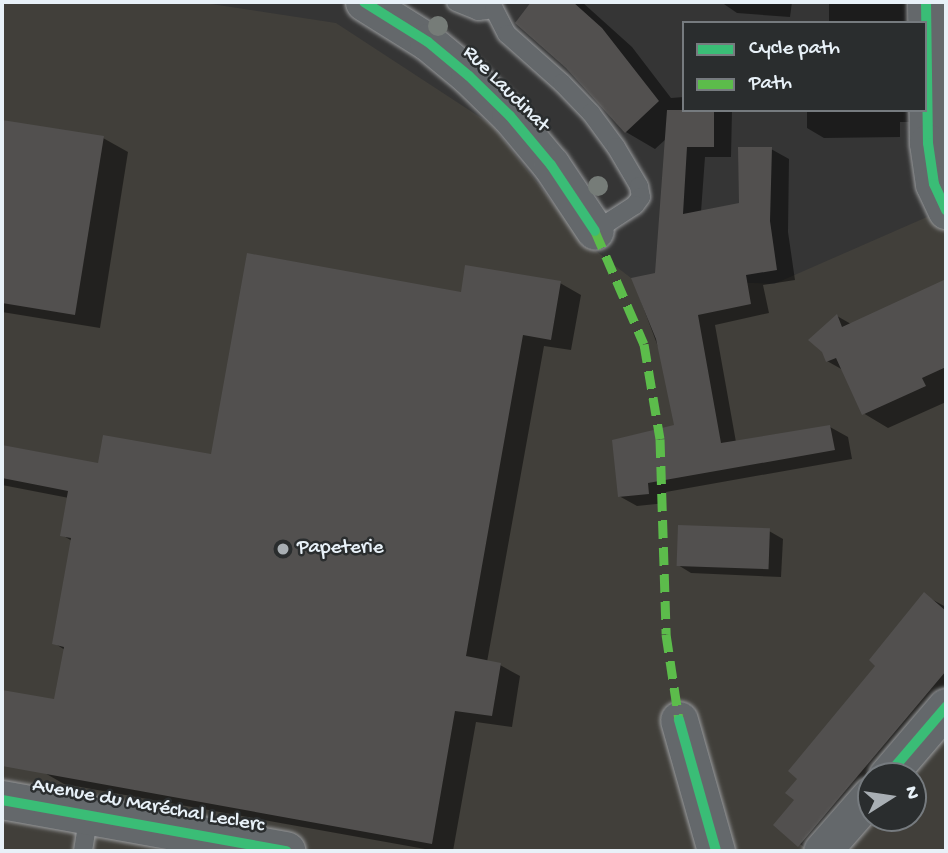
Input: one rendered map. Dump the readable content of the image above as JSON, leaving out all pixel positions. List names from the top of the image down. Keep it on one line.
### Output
{"streets":{"street":["Rue Laudinat","Avenue du Maréchal Leclerc"]},"places":["Papeterie"],"legend":["Cycle path","Path"],"north":"right"}
